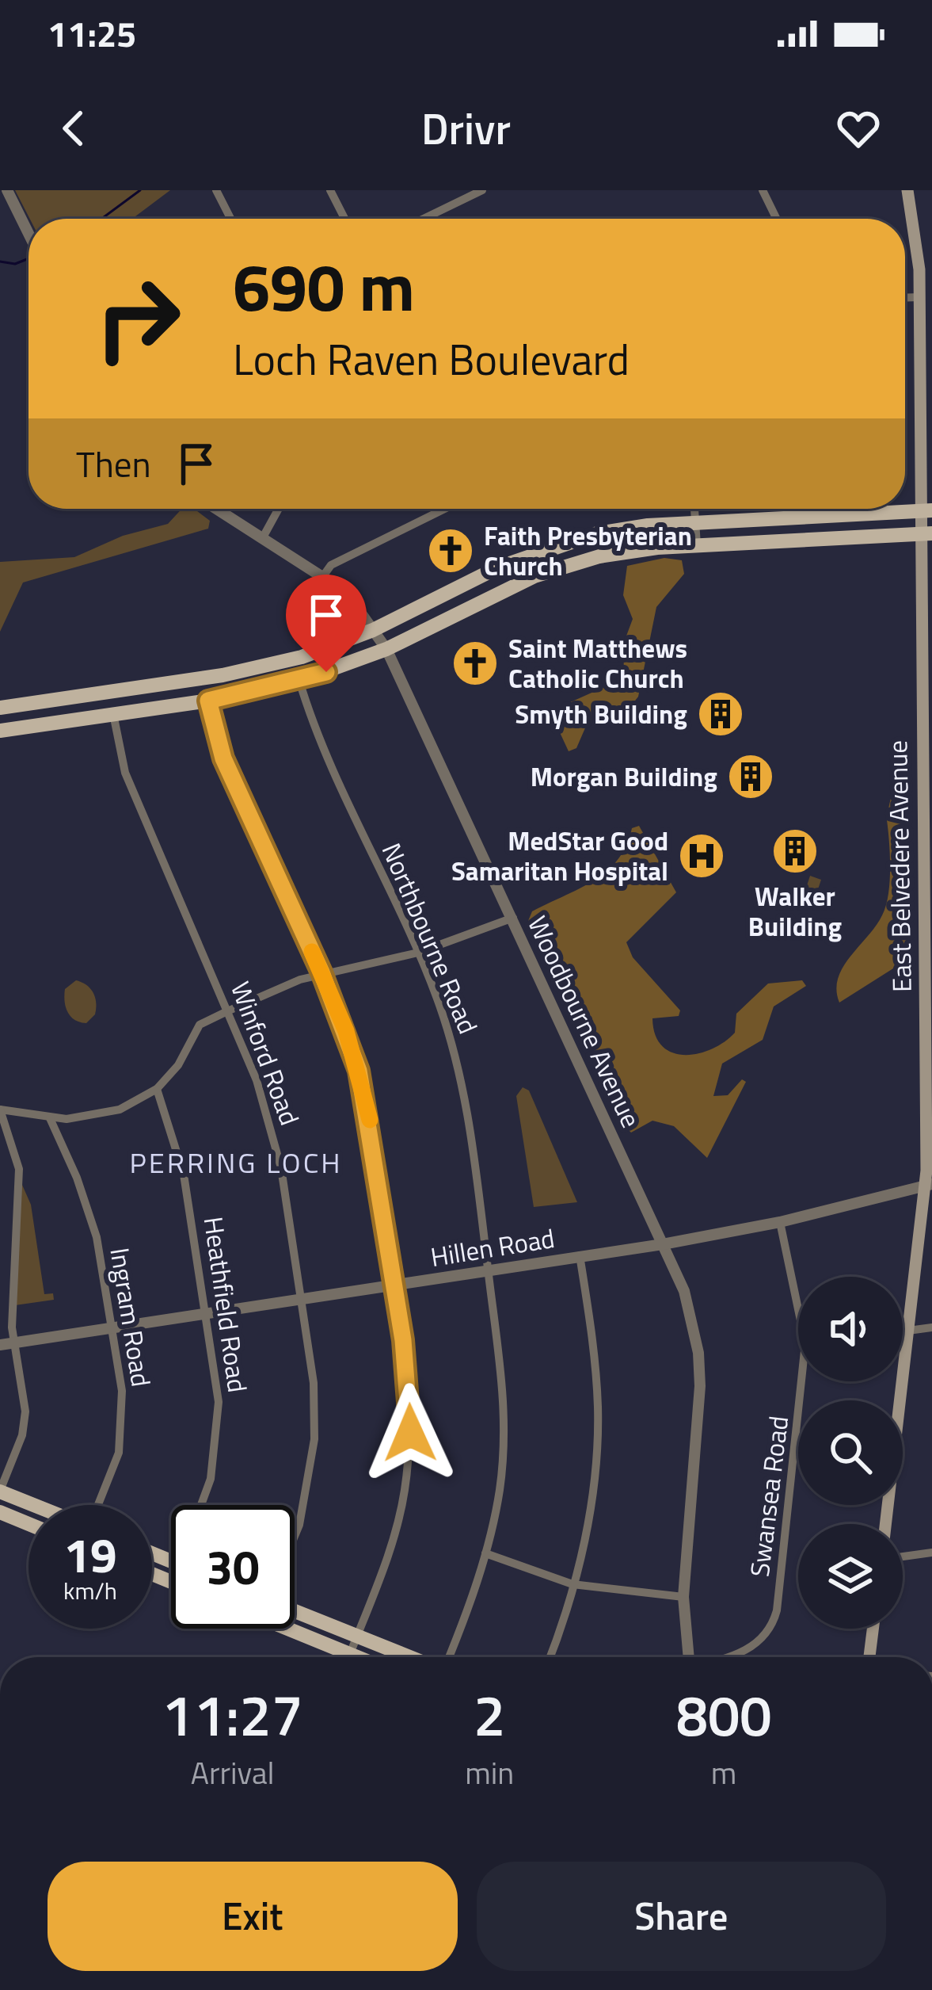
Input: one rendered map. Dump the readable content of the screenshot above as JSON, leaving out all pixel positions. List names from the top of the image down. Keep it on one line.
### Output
{"streets":{"main road":["East Belvedere Avenue"],"street":["Northbourne Road","Woodbourne Avenue","Winford Road","Hillen Road","Heathfield Road","Ingram Road","Swansea Road"]},"crossings":[["East Belvedere Avenue","Hillen Road"],["Northbourne Road","Hillen Road"],["Woodbourne Avenue","Hillen Road"],["Winford Road","Hillen Road"],["Hillen Road","Heathfield Road"],["Hillen Road","Ingram Road"],["Hillen Road","Swansea Road"]],"districts":["PERRING LOCH"],"places":{"church":["Faith Presbyterian Church","Saint Matthews Catholic Church"],"building":["Smyth Building","Morgan Building","Walker Building"],"hospital":["MedStar Good Samaritan Hospital"]},"page":{"status":"11:25","header":"Drivr","turn":["690 m","Loch Raven Boulevard"],"then":"Then","speed":"19 km/h","limit":"30","eta":["11:27","Arrival","2","min","800","m"],"buttons":["Exit","Share"]}}
